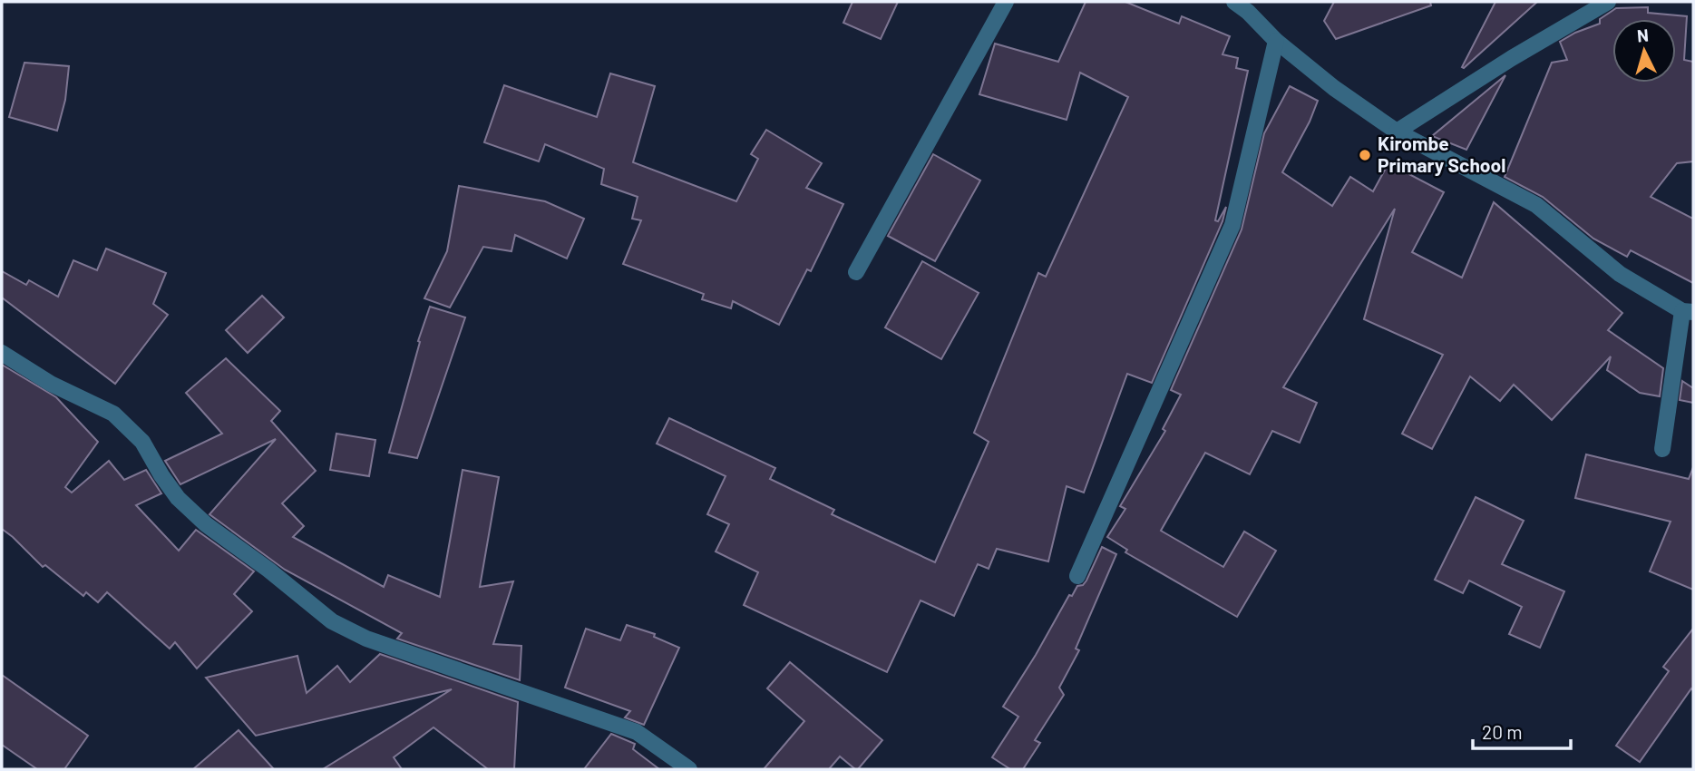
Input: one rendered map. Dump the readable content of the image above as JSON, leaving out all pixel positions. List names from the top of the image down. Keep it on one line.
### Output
{"places":["Kirombe Primary School"],"scale_bar":"20 m","north":"top"}
